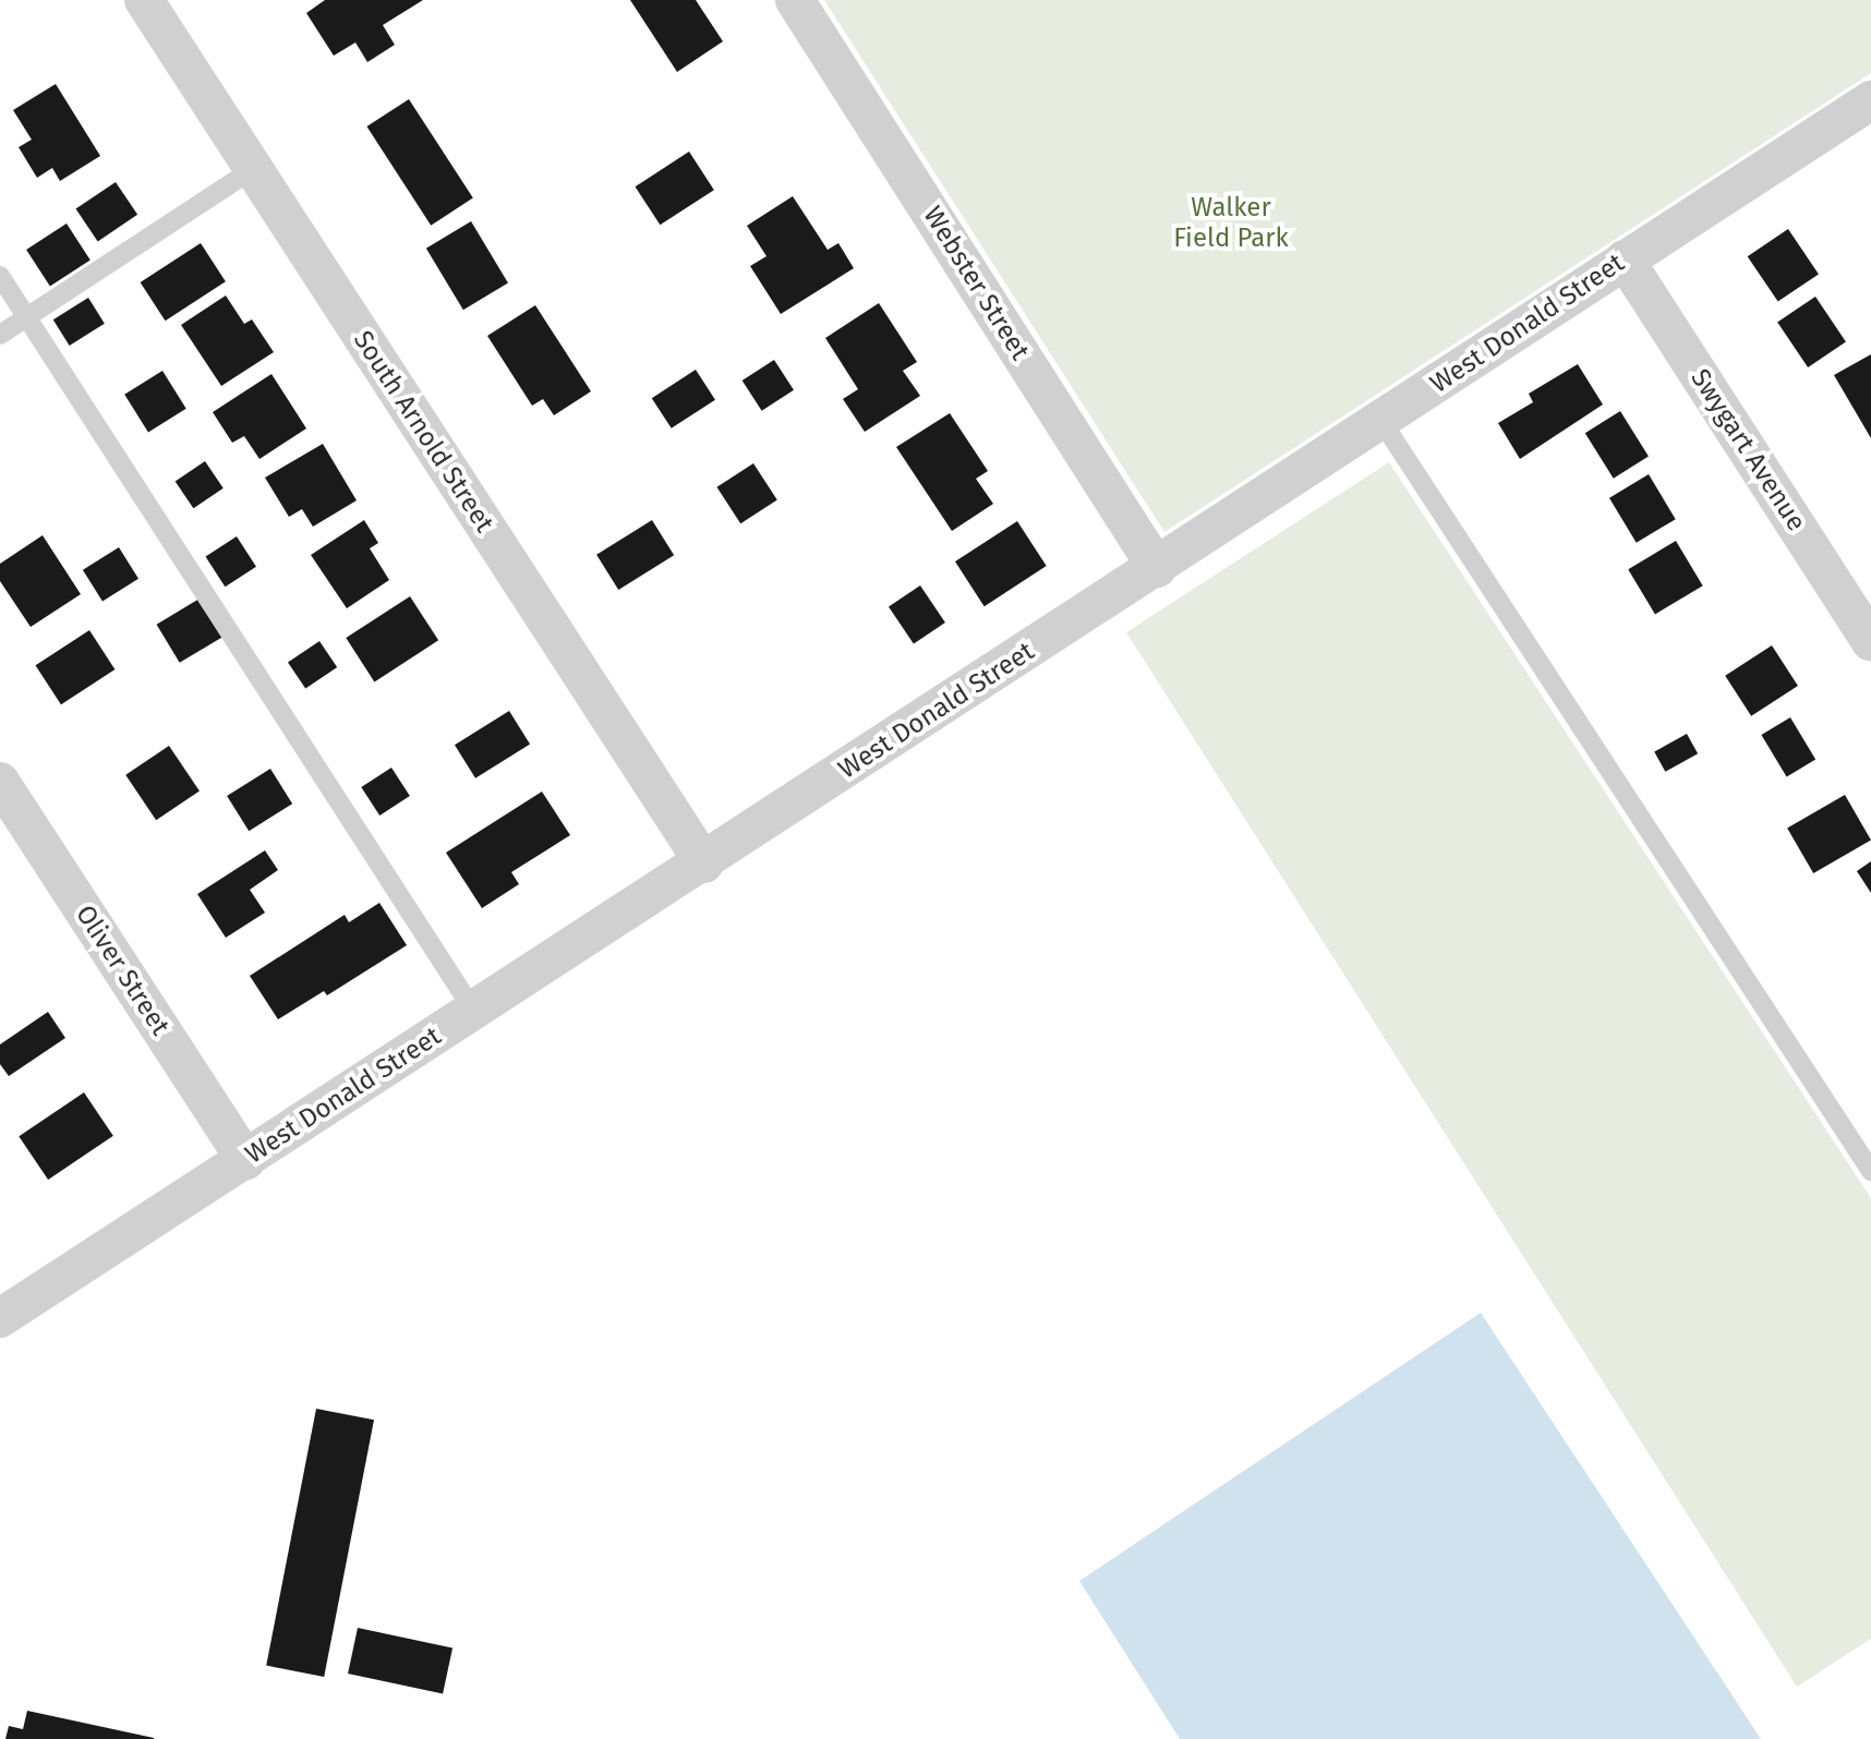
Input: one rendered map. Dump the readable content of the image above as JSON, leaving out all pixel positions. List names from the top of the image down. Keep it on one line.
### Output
{"streets":{"street":["Webster Street","West Donald Street","South Arnold Street","Swygart Avenue","Oliver Street"]},"crossings":[["Webster Street","West Donald Street"],["West Donald Street","South Arnold Street"],["West Donald Street","Swygart Avenue"],["West Donald Street","Oliver Street"]],"parks":["Walker Field Park"]}
